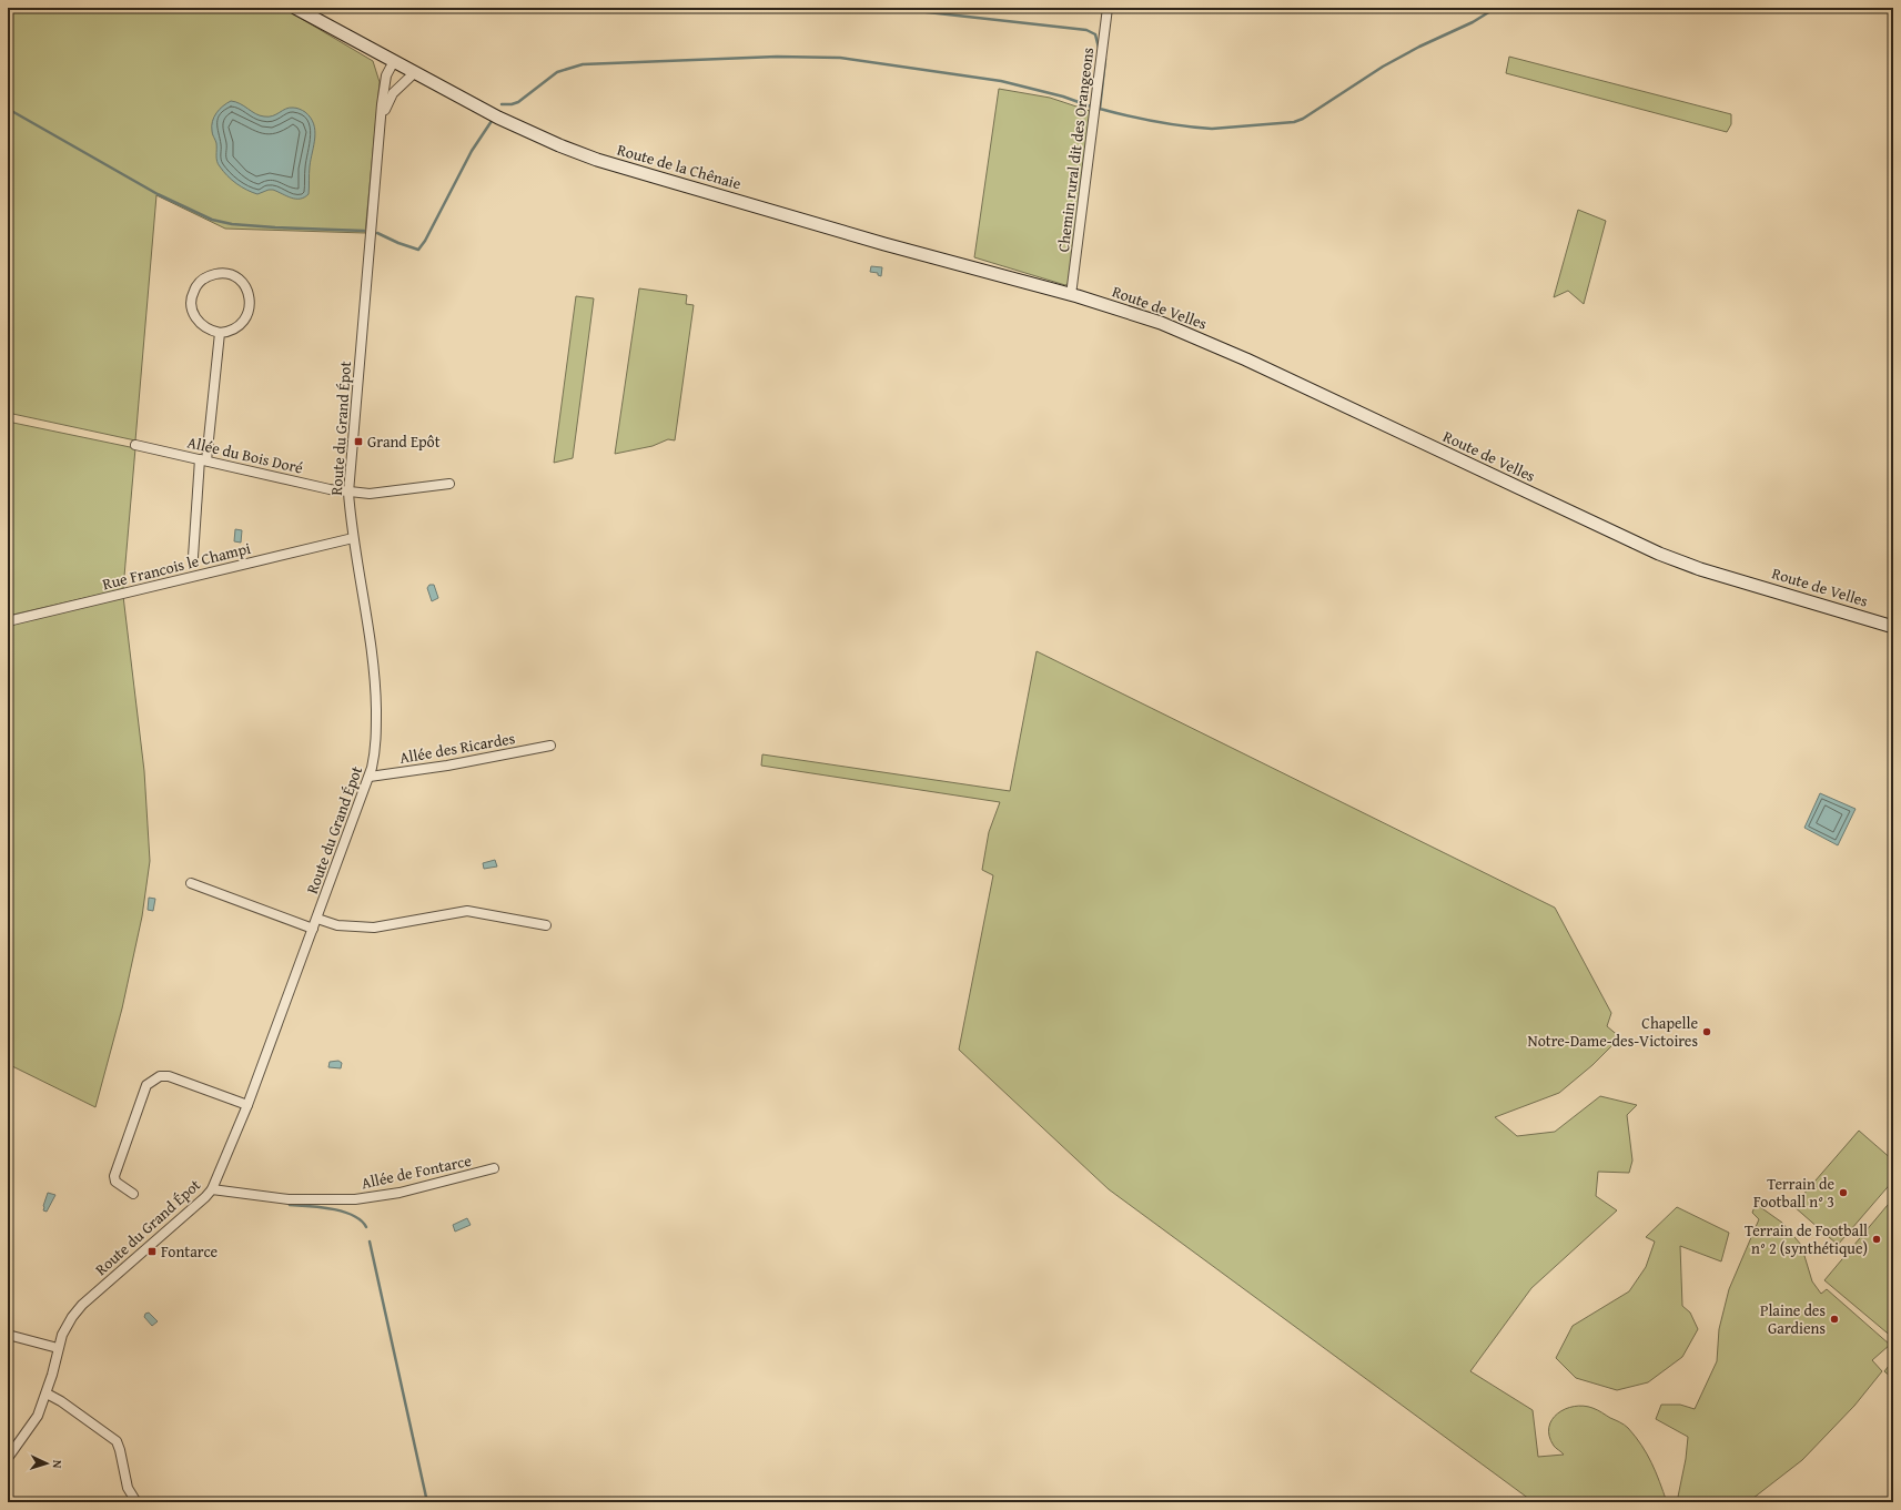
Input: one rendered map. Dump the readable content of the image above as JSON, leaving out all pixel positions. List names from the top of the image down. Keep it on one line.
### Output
{"streets":{"main road":["Route de la Chênaie","Route de Velles"],"street":["Chemin rural dit des Orangeons","Route du Grand Épot","Allée du Bois Doré","Rue Francois le Champi","Allée des Ricardes","Allée de Fontarce"]},"crossings":[["Chemin rural dit des Orangeons","Route de la Chênaie"],["Chemin rural dit des Orangeons","Route de Velles"],["Route de la Chênaie","Route de Velles"],["Route de la Chênaie","Route du Grand Épot"],["Route du Grand Épot","Allée du Bois Doré"],["Route du Grand Épot","Rue Francois le Champi"],["Route du Grand Épot","Allée des Ricardes"],["Route du Grand Épot","Allée de Fontarce"]],"places":{"transit":["Grand Epôt","Fontarce"],"other":["Chapelle Notre-Dame-des-Victoires","Terrain de Football n° 3","Terrain de Football n° 2 (synthétique)","Plaine des Gardiens"]},"north":"right"}
